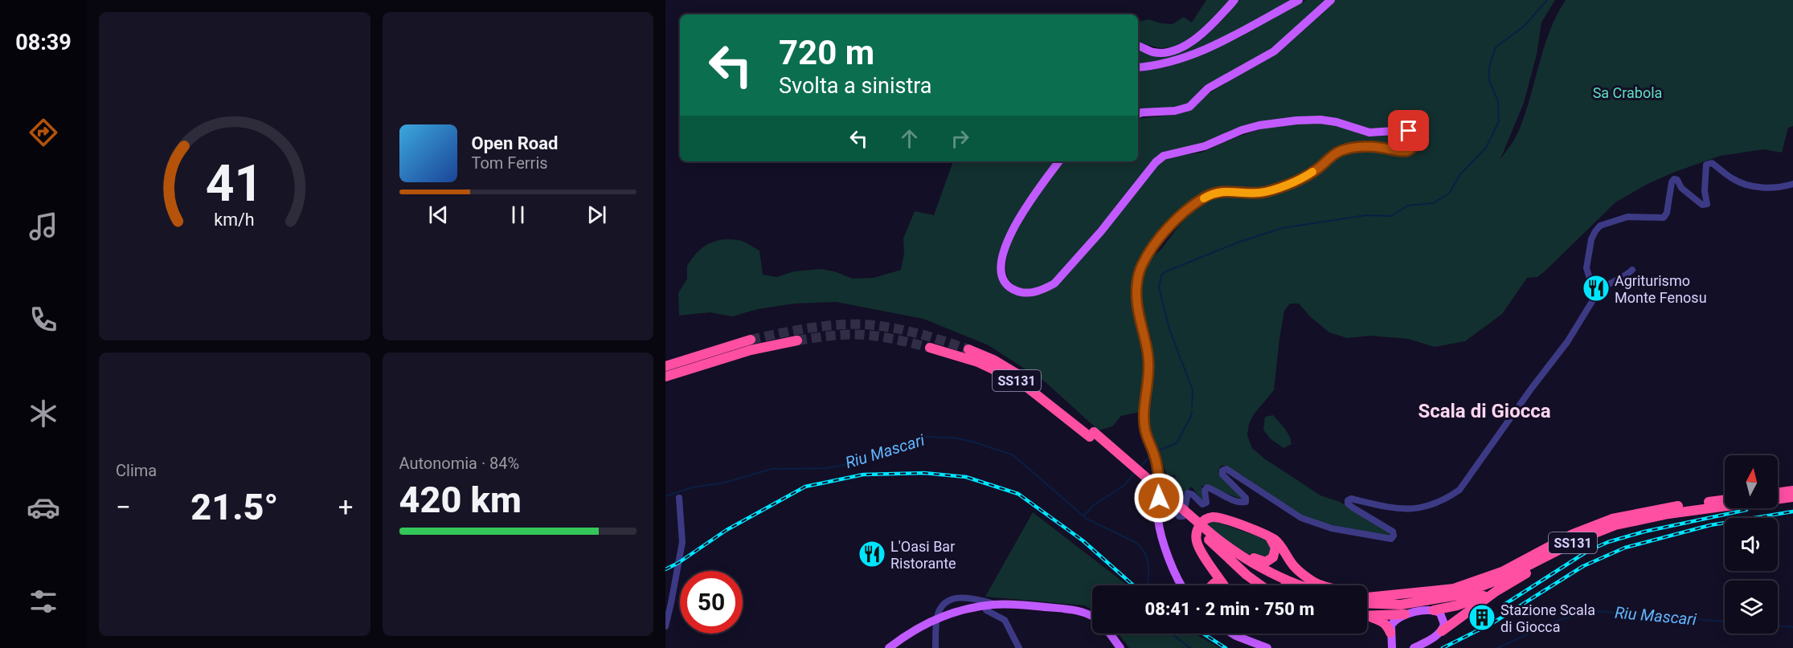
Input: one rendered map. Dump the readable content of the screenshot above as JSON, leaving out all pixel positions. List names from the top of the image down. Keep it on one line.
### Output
{"streets":{"highway":["SS131"]},"districts":["Scala di Giocca"],"water":["Riu Mascari"],"parks":["Sa Crabola"],"places":{"restaurant":["Agriturismo Monte Fenosu","L'Oasi Bar Ristorante"],"building":["Stazione Scala di Giocca"]},"north":"top","page":{"tabs":"08:39","turn":["720 m","Svolta a sinistra"],"song":["Open Road","Tom Ferris"],"tile":["Clima",["Autonomia · 84%","420 km"]],"heat":["−","21.5°","+"],"limit":"50","trip":"08:41 · 2 min · 750 m","gauge":["41","km/h"]}}
